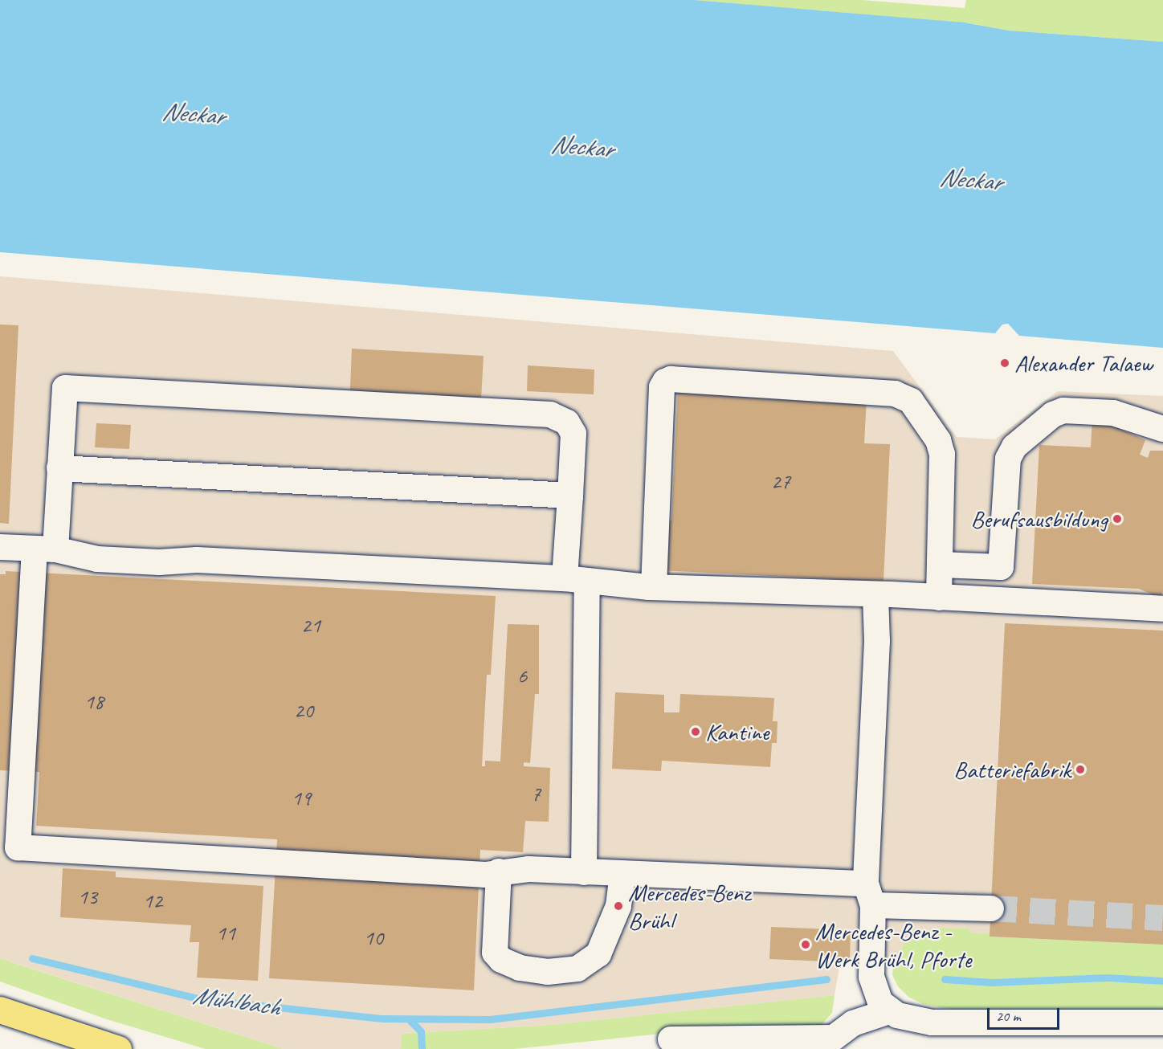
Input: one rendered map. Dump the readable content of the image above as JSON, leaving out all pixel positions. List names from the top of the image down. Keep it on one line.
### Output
{"water":["Neckar","Mühlbach"],"places":["Alexander Talaew","Berufsausbildung","Kantine","Batteriefabrik","Mercedes-Benz Brühl","Mercedes-Benz - Werk Brühl, Pforte"],"house_numbers":["27","21","6","18","20","7","19","13","12","11","10"],"scale_bar":"20 m"}
